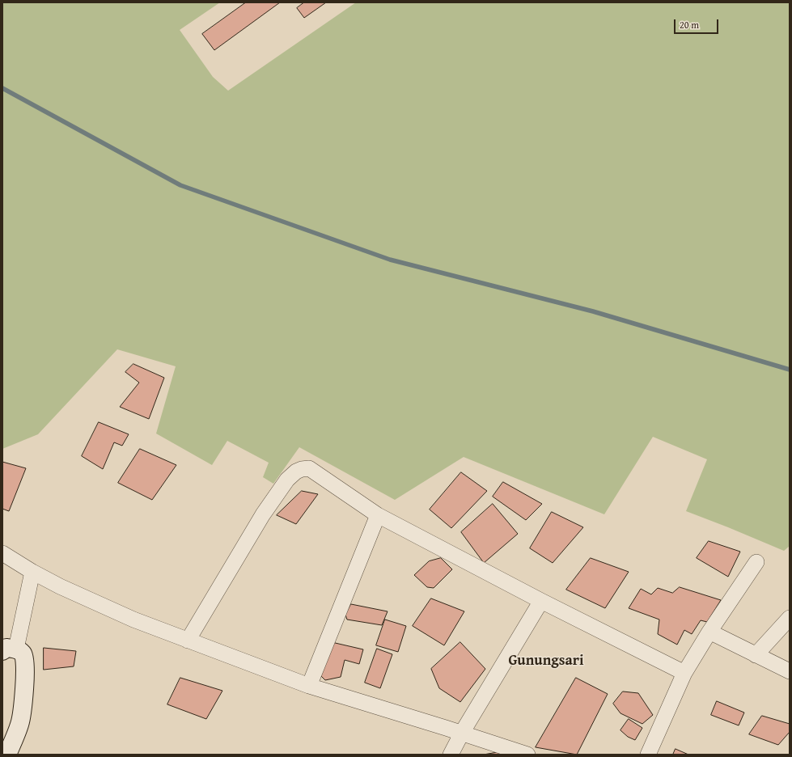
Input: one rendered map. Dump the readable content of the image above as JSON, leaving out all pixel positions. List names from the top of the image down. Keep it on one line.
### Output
{"districts":["Gunungsari"],"scale_bar":"20 m"}
